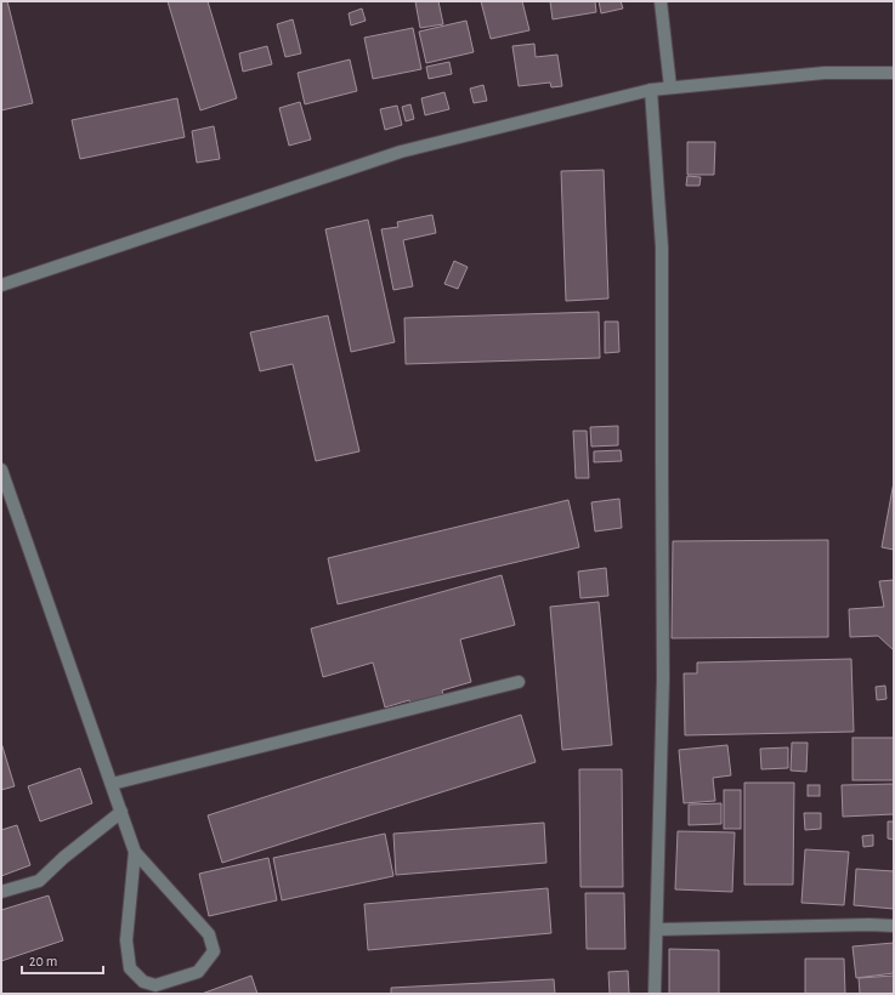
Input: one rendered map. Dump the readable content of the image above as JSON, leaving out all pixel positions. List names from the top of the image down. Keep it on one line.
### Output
{"scale_bar":"20 m"}
